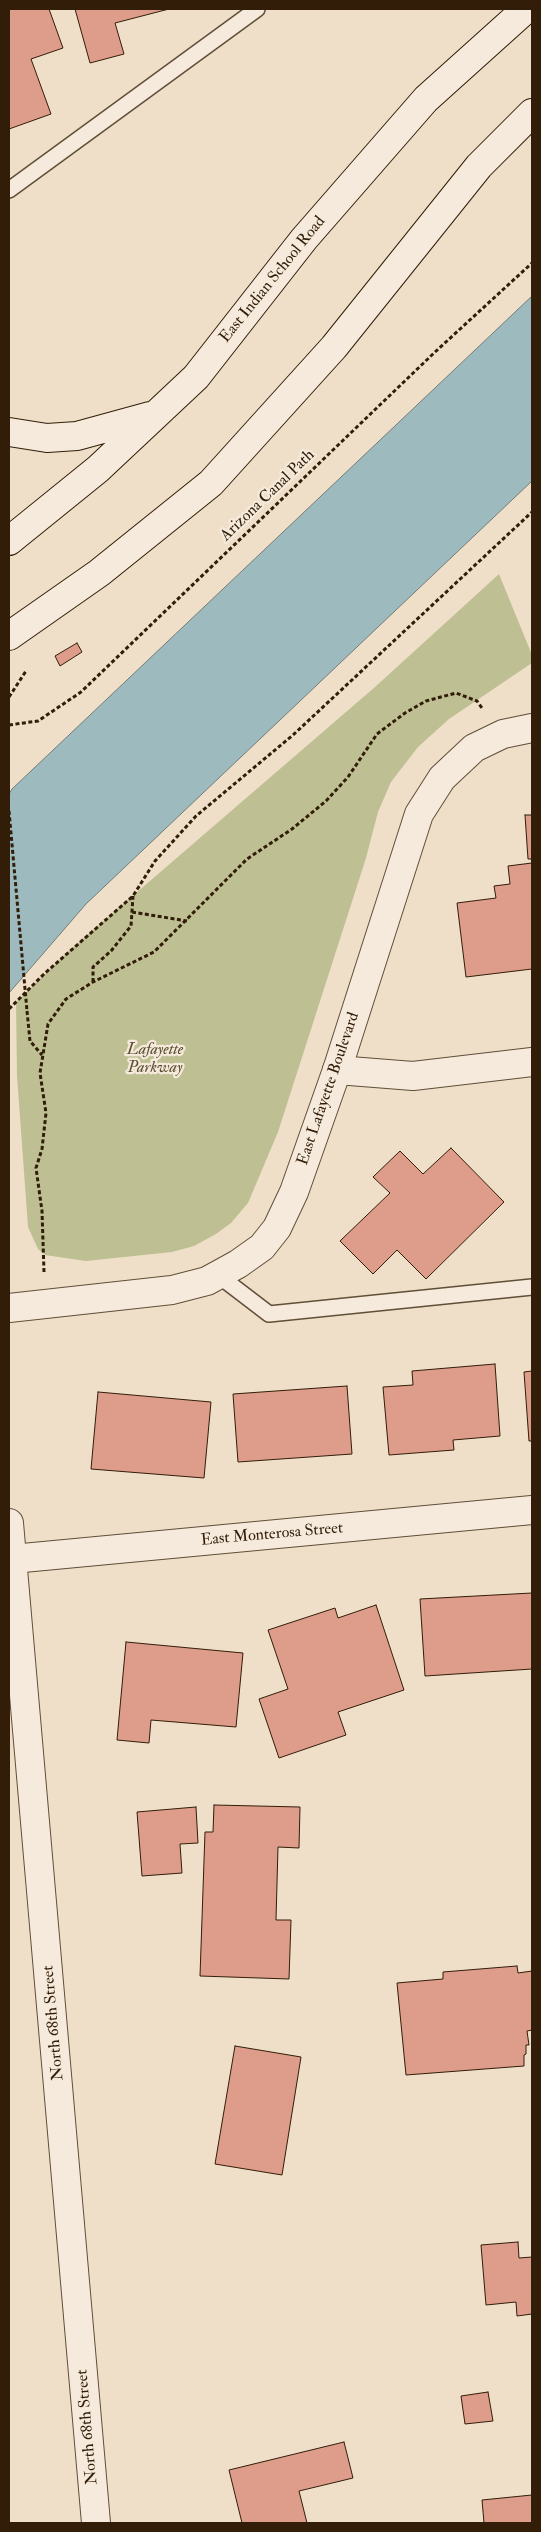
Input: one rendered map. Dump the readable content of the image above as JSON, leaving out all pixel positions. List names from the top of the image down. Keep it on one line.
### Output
{"streets":{"street":["East Indian School Road","East Lafayette Boulevard","East Monterosa Street","North 68th Street"],"path":["Arizona Canal Path"]},"crossings":[["East Monterosa Street","North 68th Street"]],"parks":["Lafayette Parkway"]}
